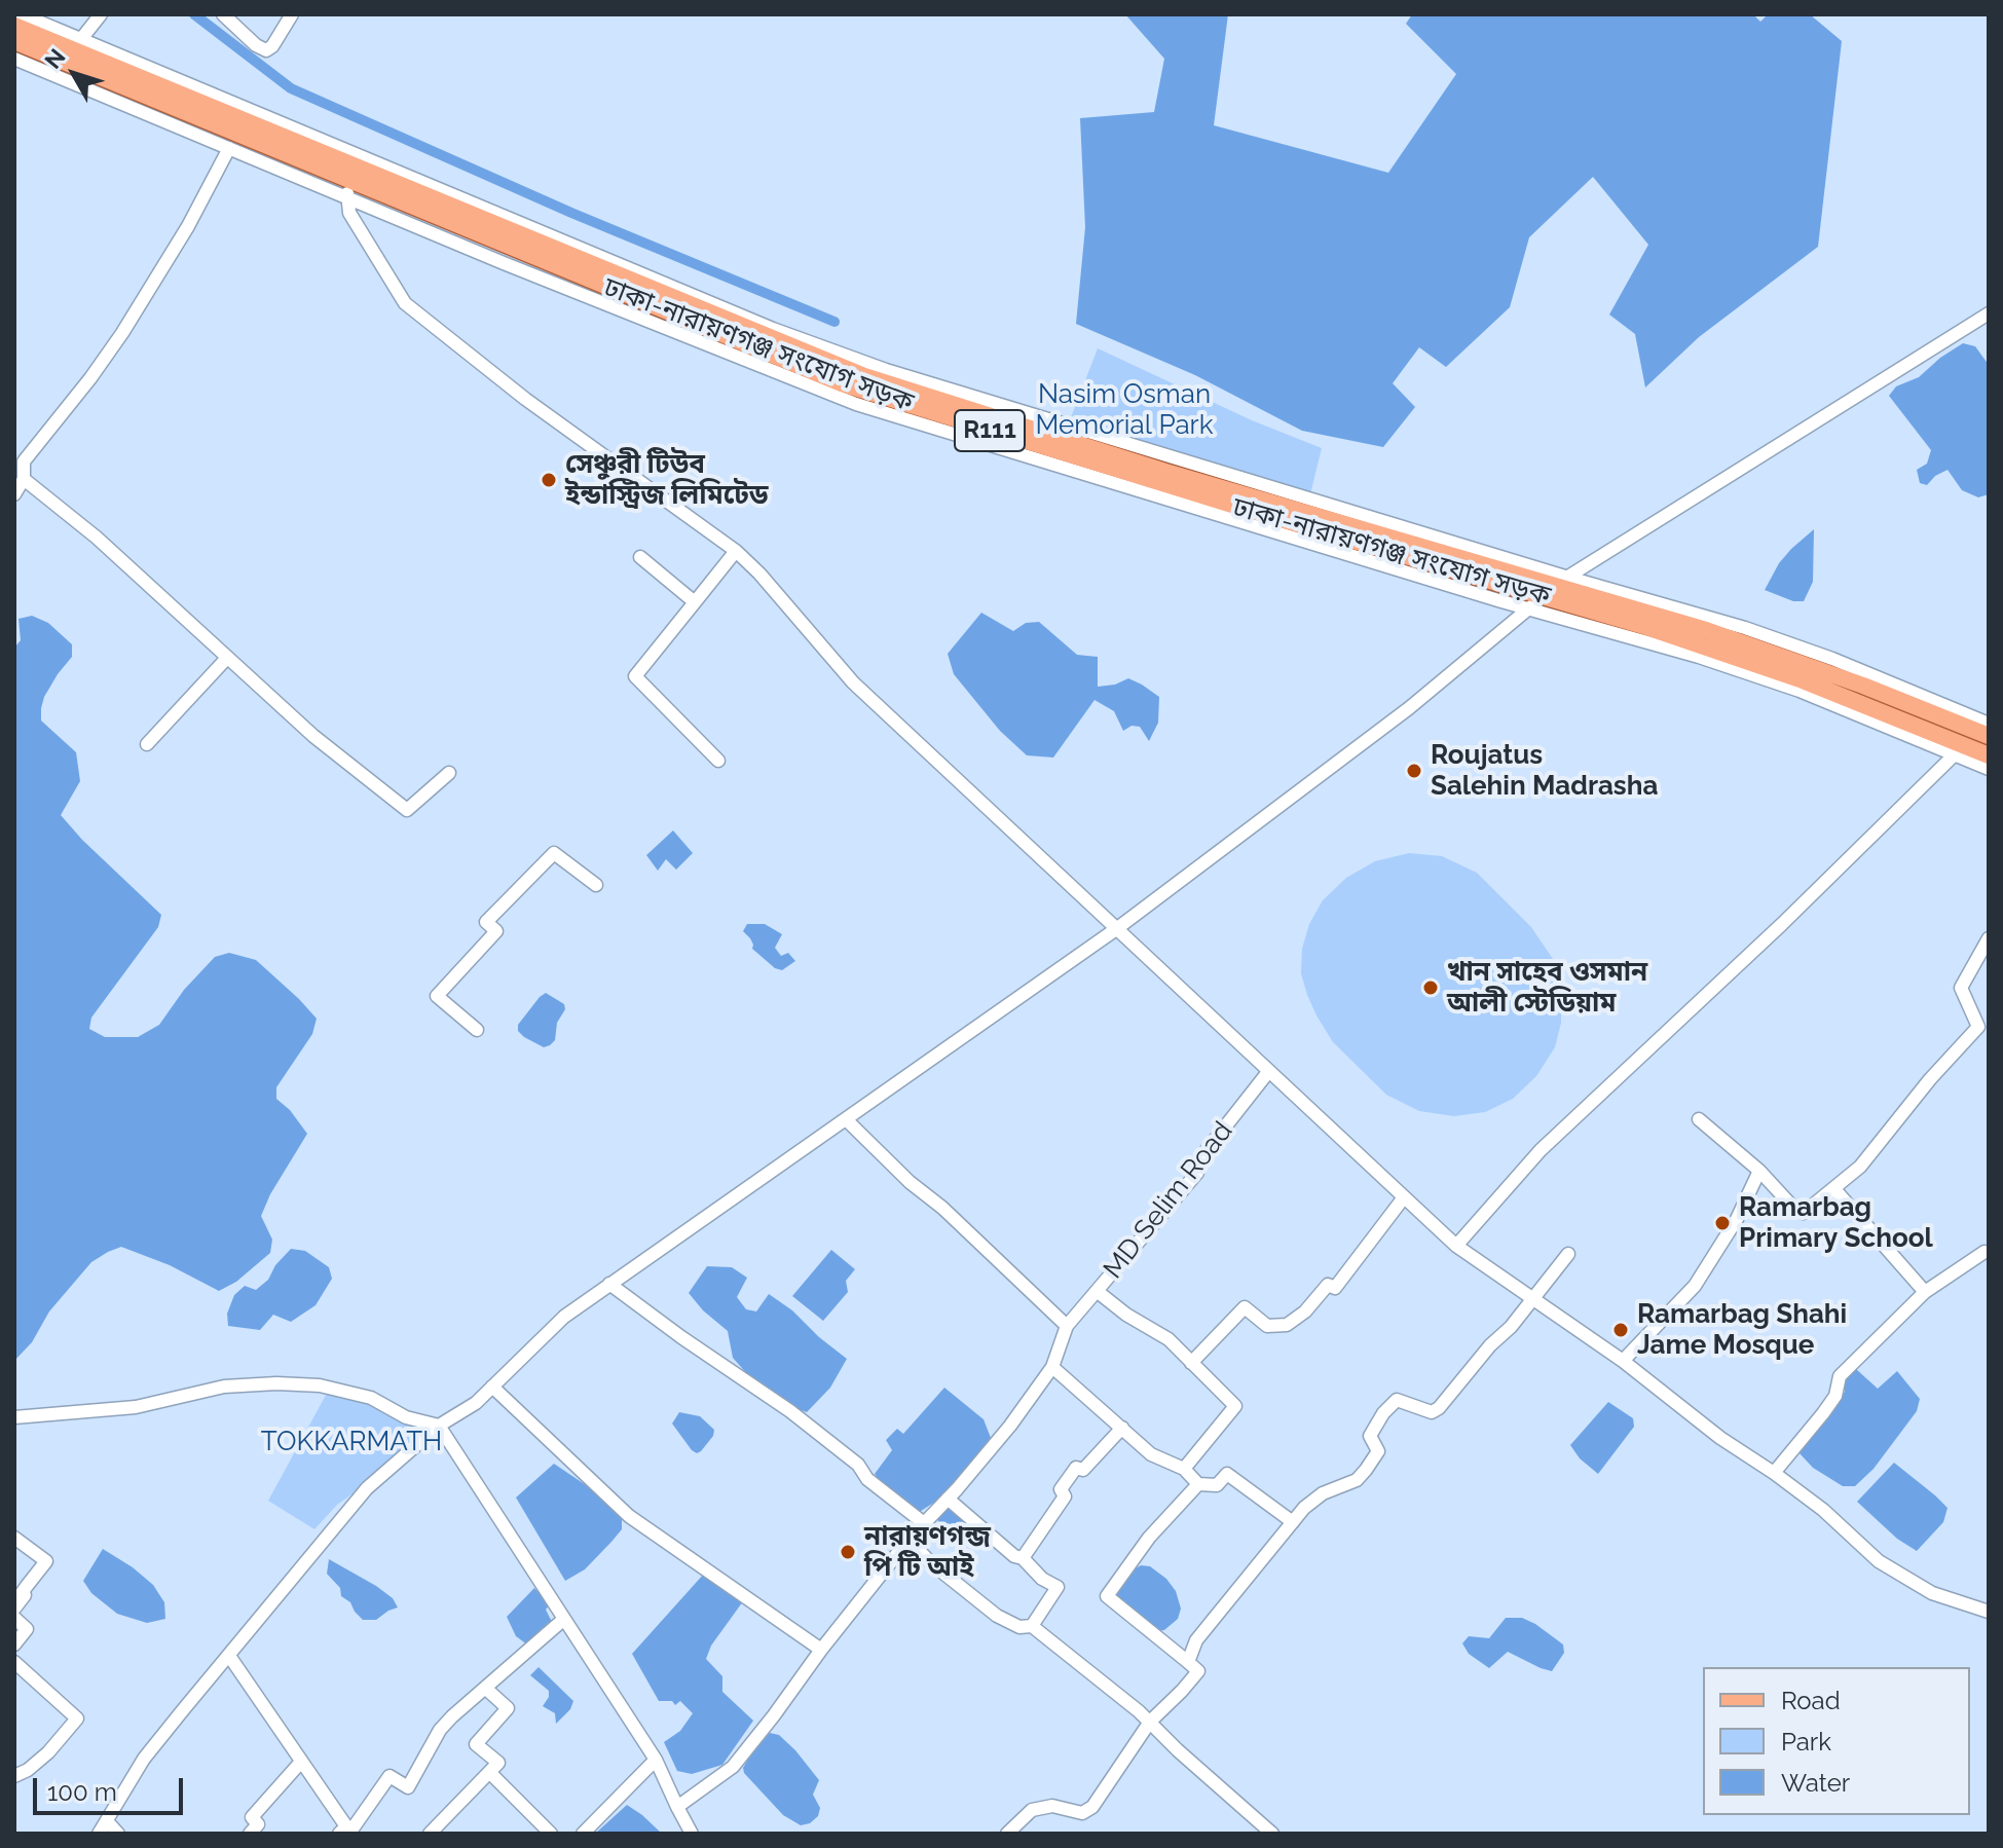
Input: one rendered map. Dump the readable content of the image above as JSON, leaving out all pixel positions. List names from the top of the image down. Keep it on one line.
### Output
{"streets":{"main road":["ঢাকা-নারায়ণগঞ্জ সংযোগ সড়ক","R111"],"street":["MD Selim Road"]},"parks":["Nasim Osman Memorial Park","TOKKARMATH"],"places":["সেঞ্চুরী টিউব ইন্ডাস্ট্রিজ লিমিটেড","Roujatus Salehin Madrasha","খান সাহেব ওসমান আলী স্টেডিয়াম","Ramarbag Primary School","Ramarbag Shahi Jame Mosque","নারায়ণগন্জ পি টি আই"],"legend":["Road","Park","Water"],"scale_bar":"100 m","north":"top left"}
